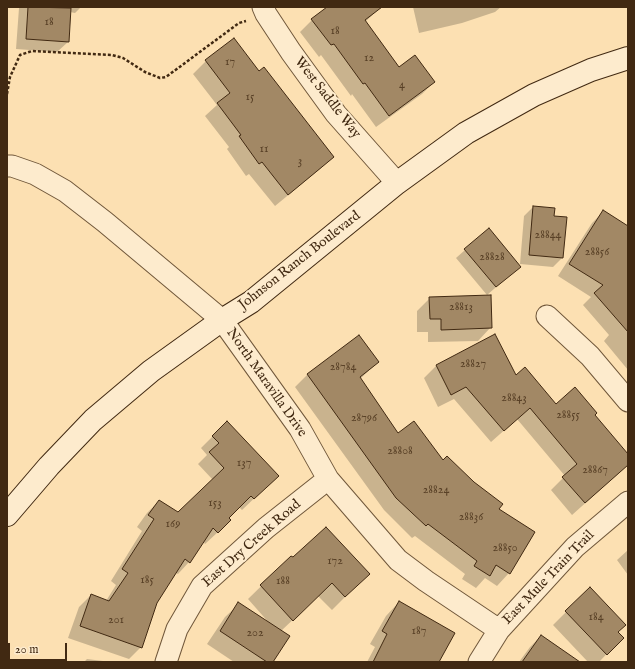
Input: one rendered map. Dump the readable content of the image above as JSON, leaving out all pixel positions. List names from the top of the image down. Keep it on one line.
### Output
{"streets":{"street":["West Saddle Way","Johnson Ranch Boulevard","North Maravilla Drive","East Dry Creek Road","East Mule Train Trail"]},"crossings":[["West Saddle Way","Johnson Ranch Boulevard"],["Johnson Ranch Boulevard","North Maravilla Drive"],["North Maravilla Drive","East Dry Creek Road"],["North Maravilla Drive","East Mule Train Trail"]],"house_numbers":["18","18","12","17","4","15","11","3","28844","28856","28828","28813","28827","28784","28843","28855","28796","28808","137","28867","28824","153","28836","169","28850","172","185","188","184","201","187","202"],"scale_bar":"20 m"}
